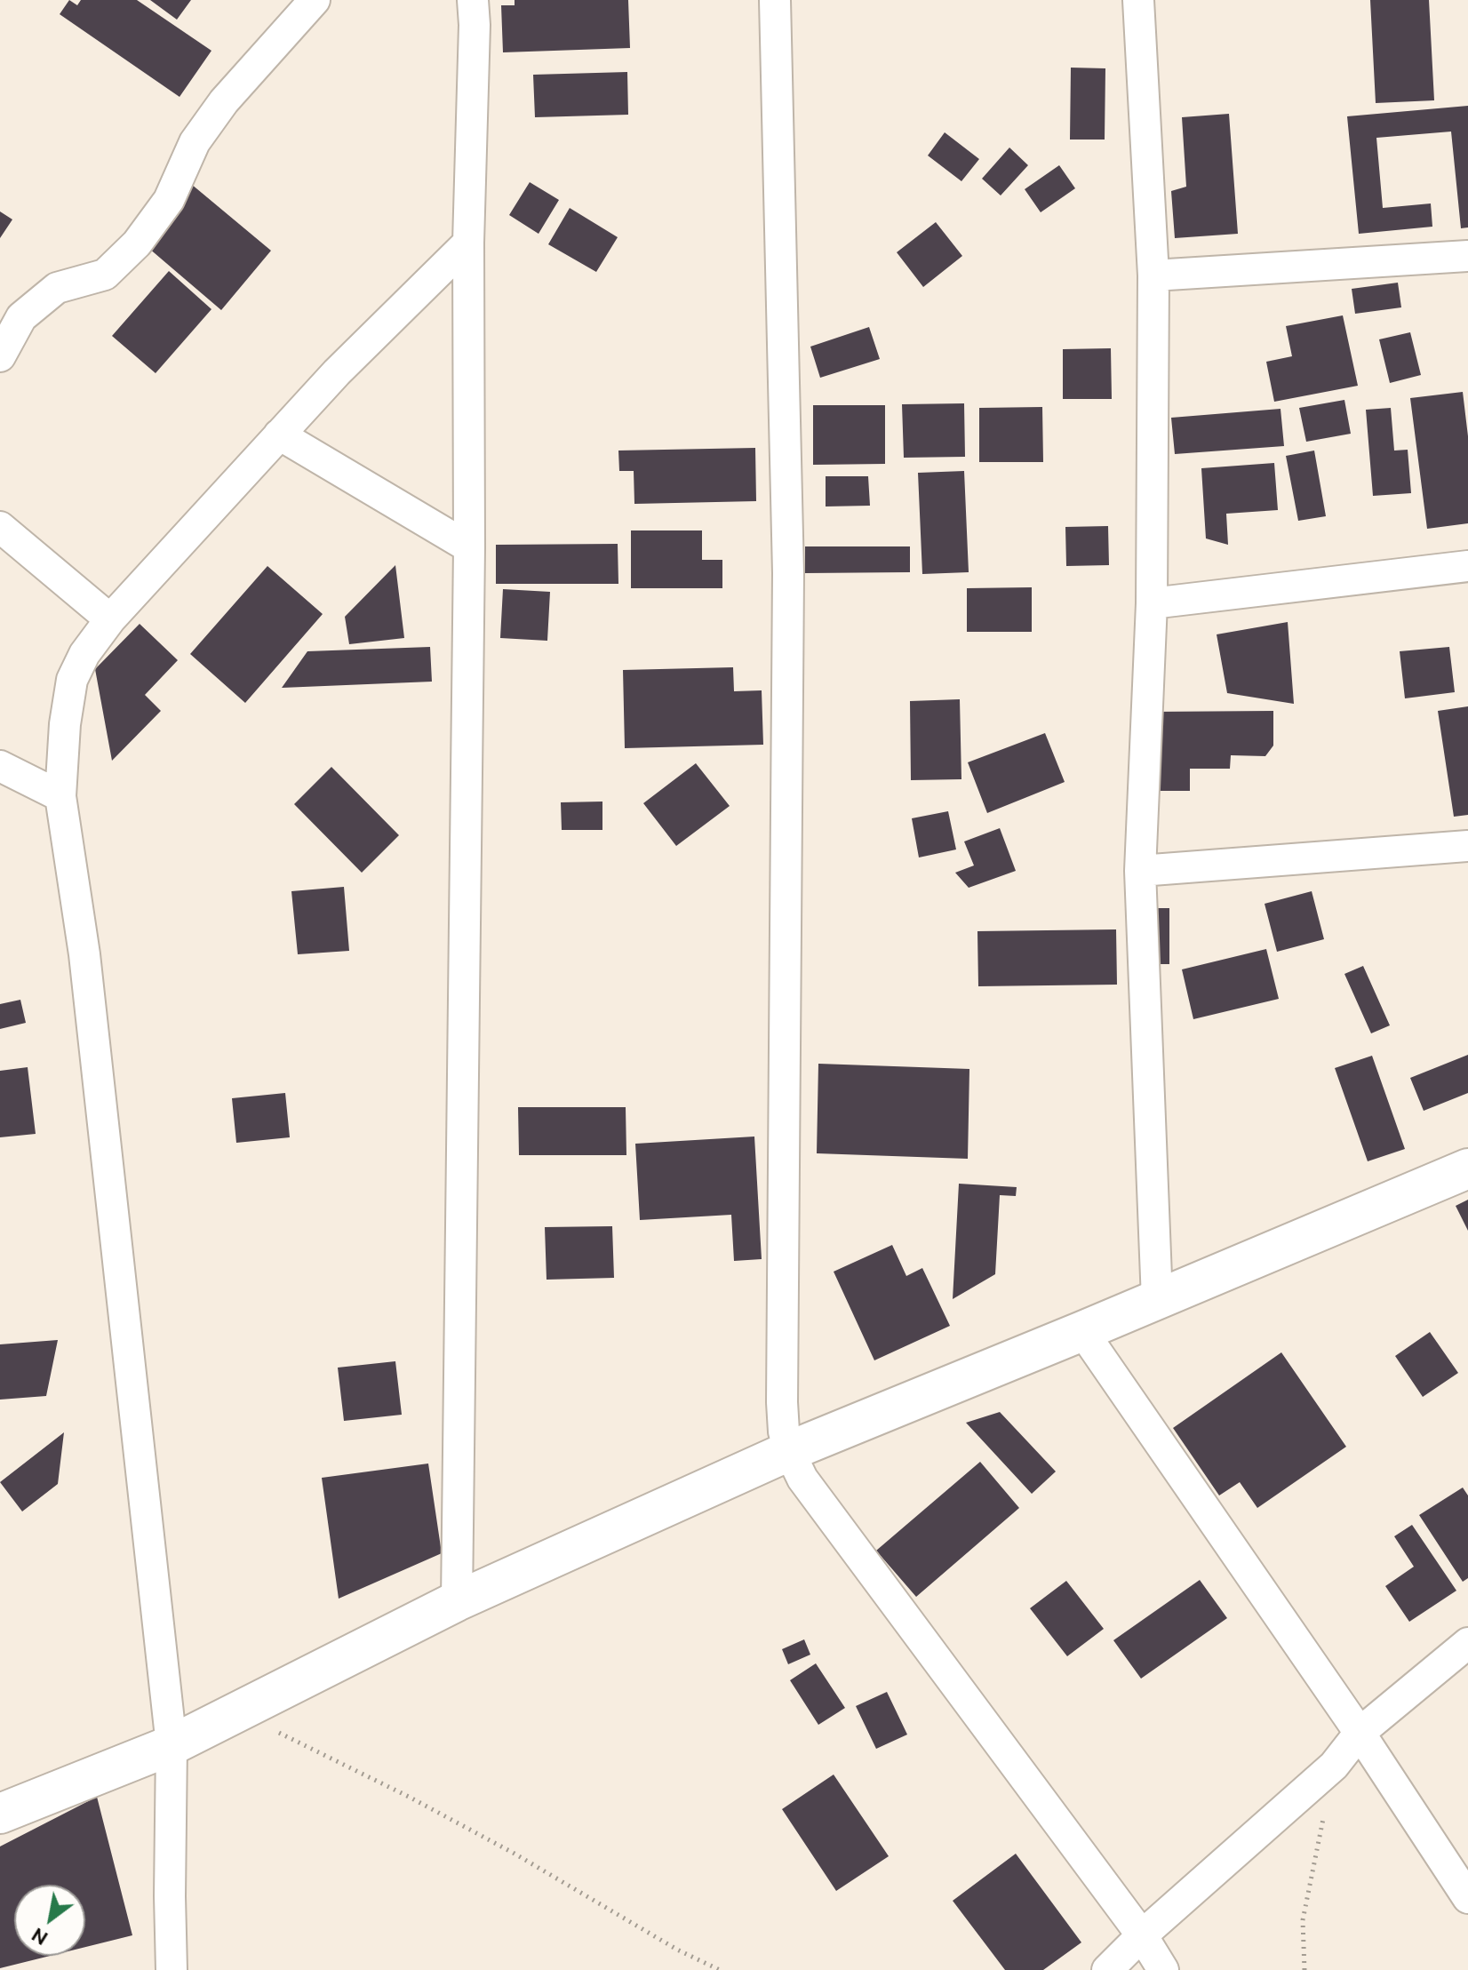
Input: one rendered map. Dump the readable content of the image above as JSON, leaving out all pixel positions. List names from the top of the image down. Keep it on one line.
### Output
{"north":"bottom left"}
